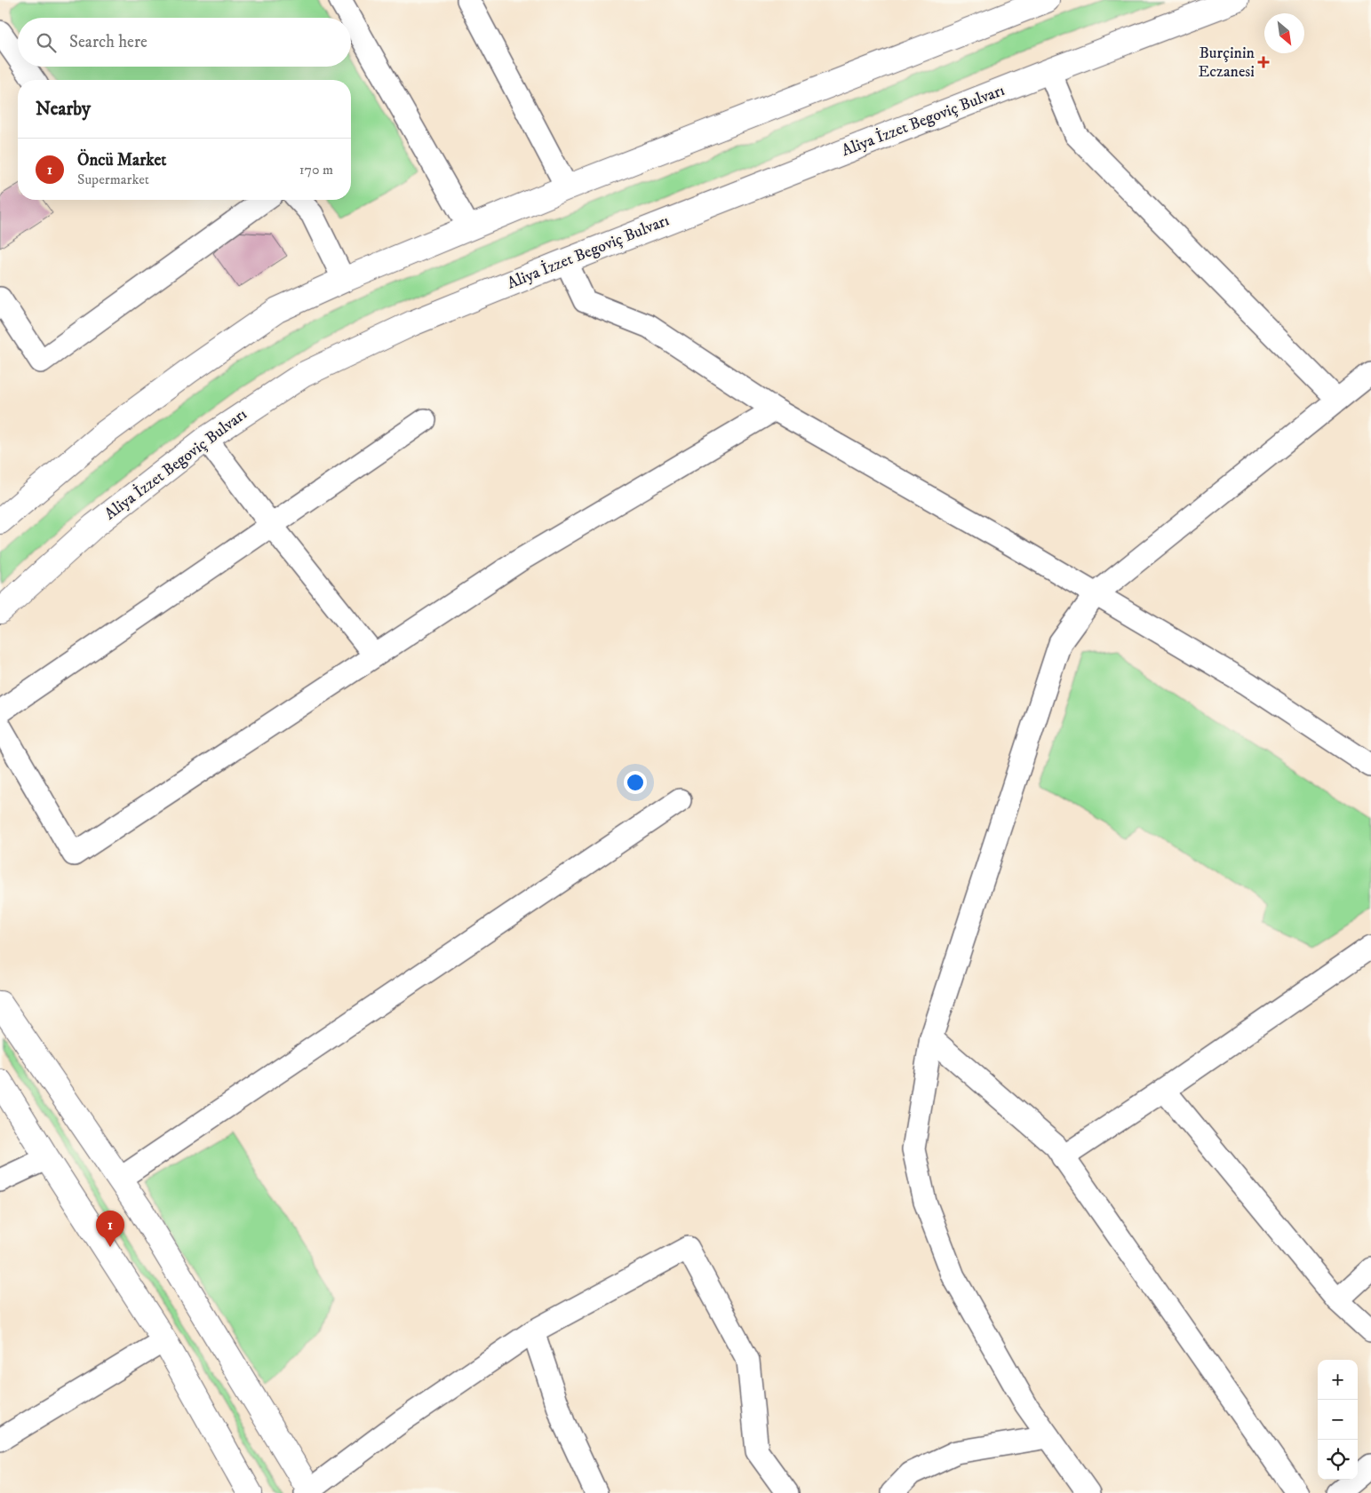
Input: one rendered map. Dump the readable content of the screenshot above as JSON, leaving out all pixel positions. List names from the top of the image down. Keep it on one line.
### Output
{"streets":{"main road":["Aliya İzzet Begoviç Bulvarı"]},"places":{"health":["Burçinin Eczanesi"]},"north":"bottom right","page":{"search":"Search here","heading":"Nearby","list":[{"mark":"1","name":"Öncü Market","note":"Supermarket","value":"170 m"}],"pins":"1","map_buttons":["+","−"]}}
